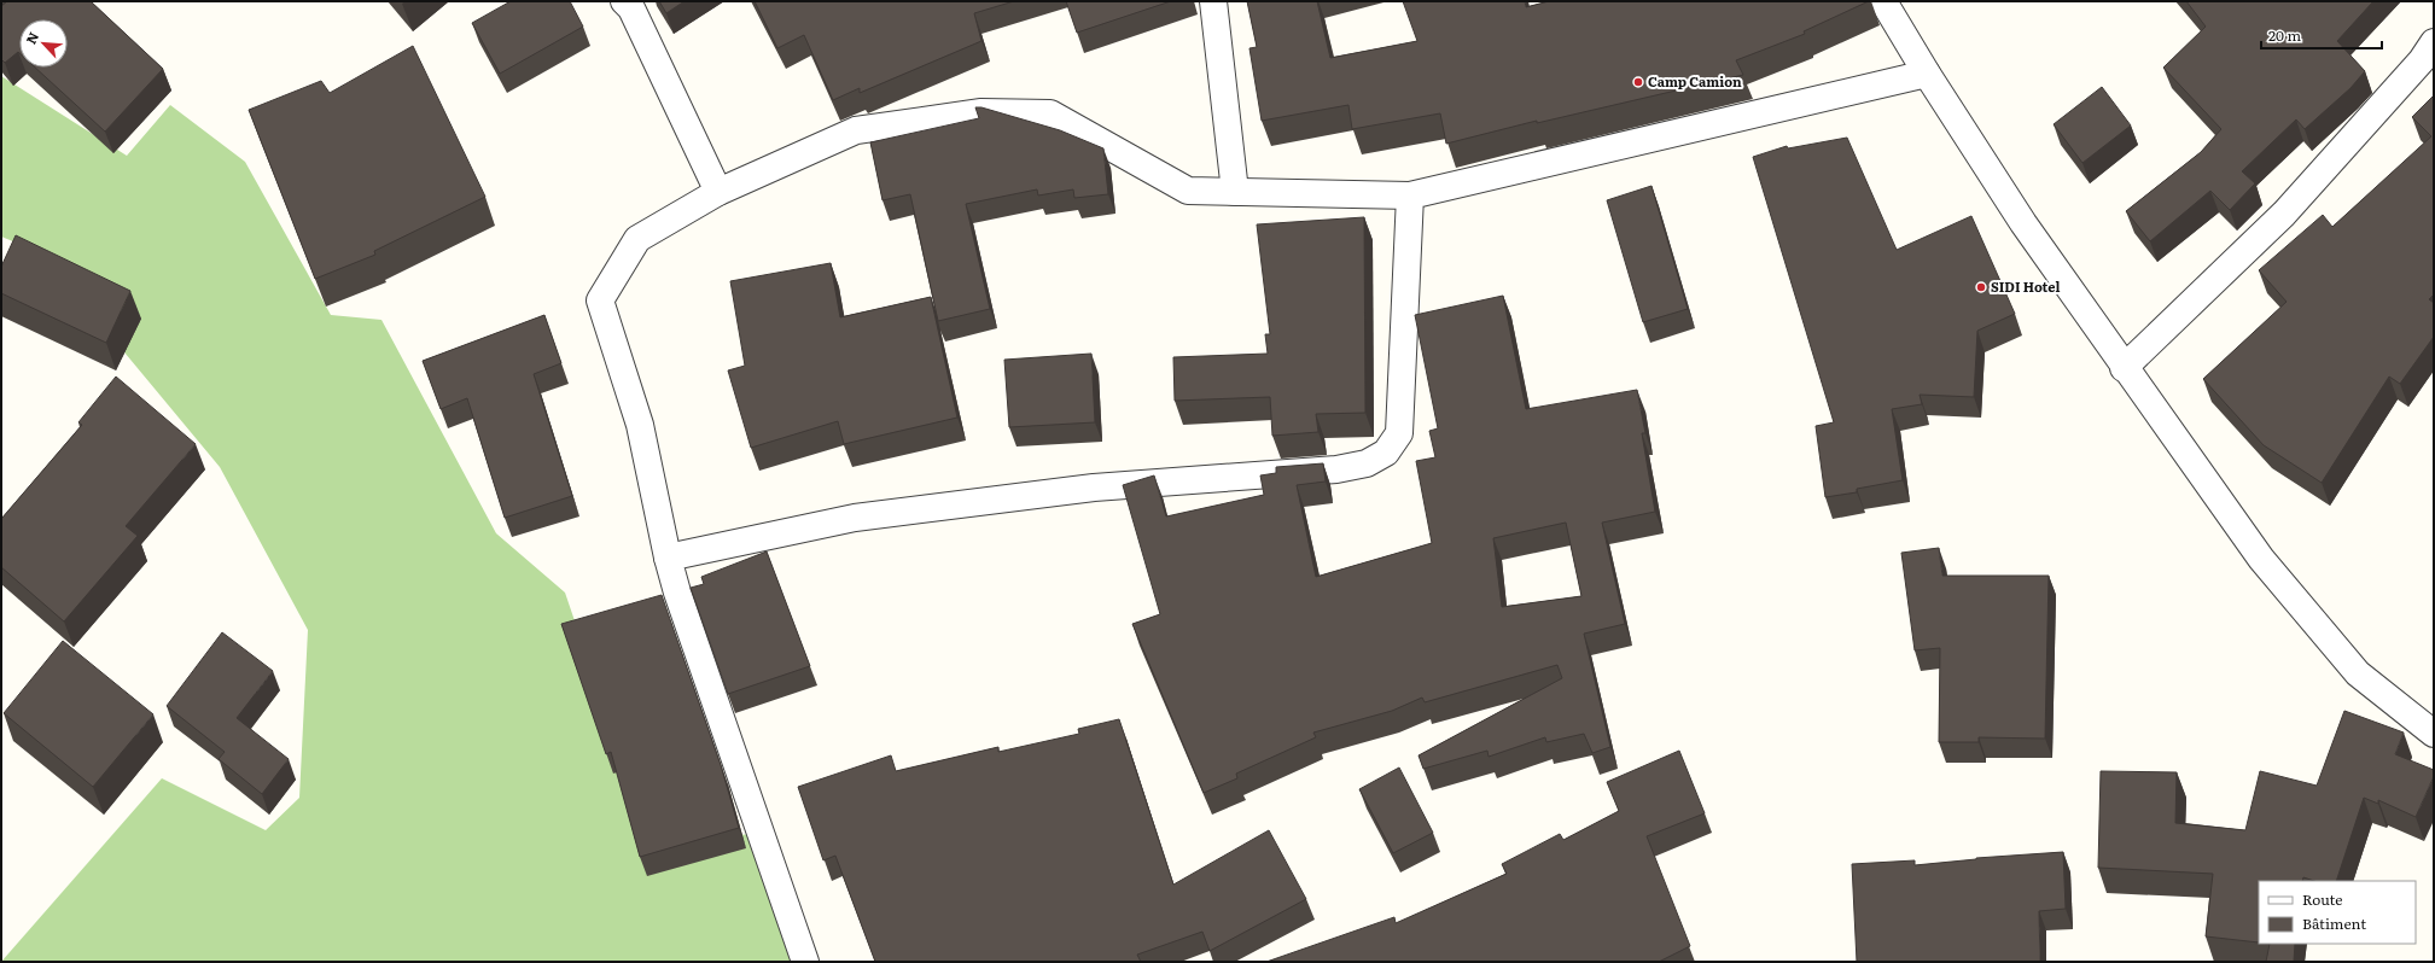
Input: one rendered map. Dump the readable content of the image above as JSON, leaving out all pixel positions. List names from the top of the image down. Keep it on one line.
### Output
{"places":["Camp Camion","SIDI Hotel"],"legend":["Route","Bâtiment"],"scale_bar":"20 m","north":"top left"}
